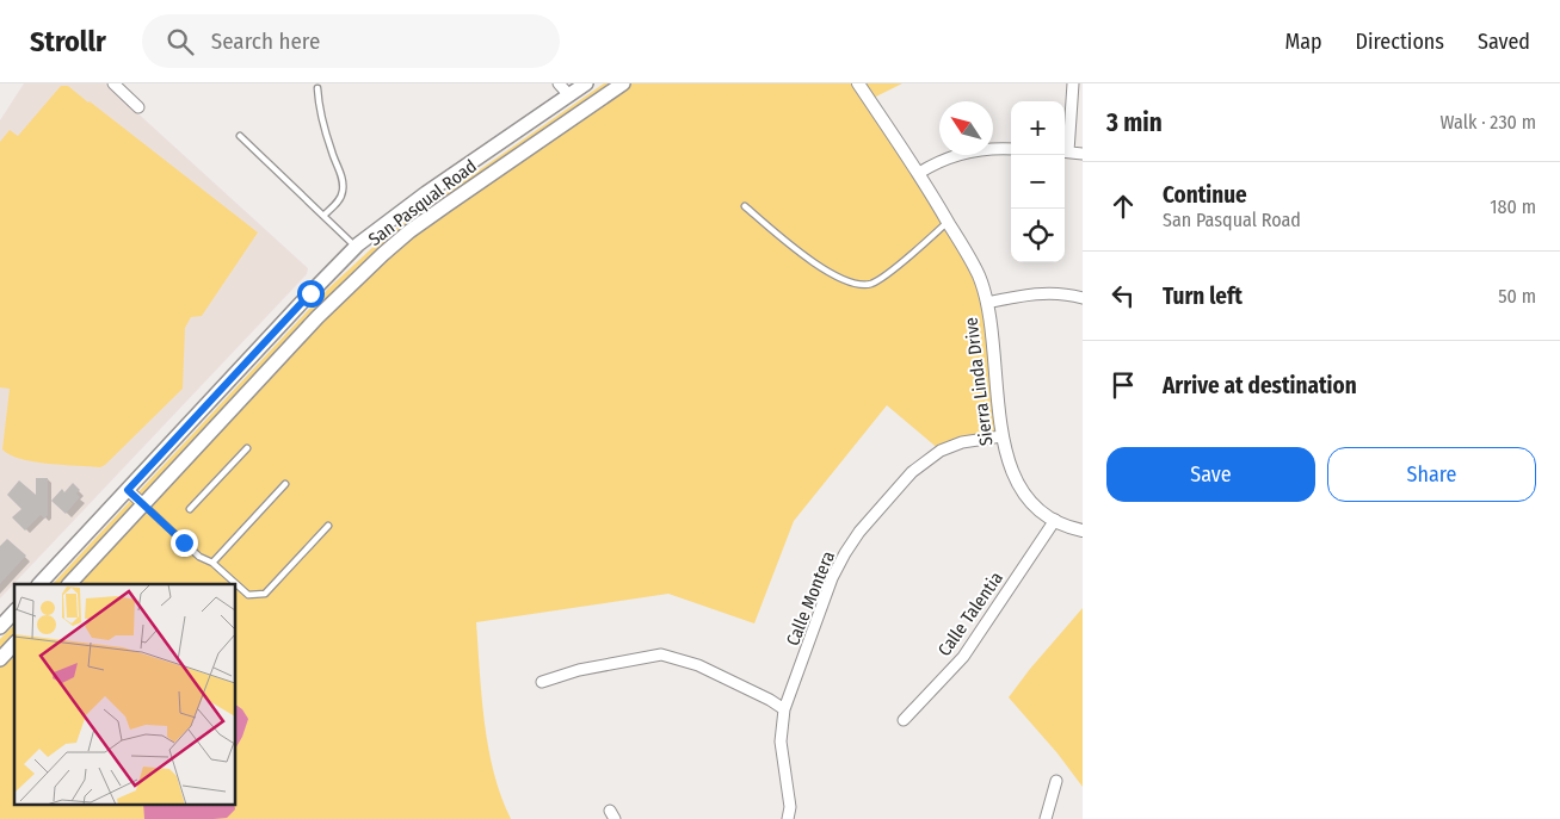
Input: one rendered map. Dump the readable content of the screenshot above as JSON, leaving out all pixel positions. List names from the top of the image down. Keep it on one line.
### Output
{"streets":{"main road":["San Pasqual Road"],"street":["Sierra Linda Drive","Calle Montera","Calle Talentia"]},"crossings":[["Sierra Linda Drive","Calle Montera"],["Sierra Linda Drive","Calle Talentia"]],"north":"top left","page":{"header":"Strollr","search":"Search here","nav":["Map","Directions","Saved"],"heading":["3 min","Walk · 230 m"],"map_buttons":["+","−"],"list":[["Continue","San Pasqual Road","180 m"],["Turn left","50 m"],"Arrive at destination"],"buttons":["Save","Share"]}}
